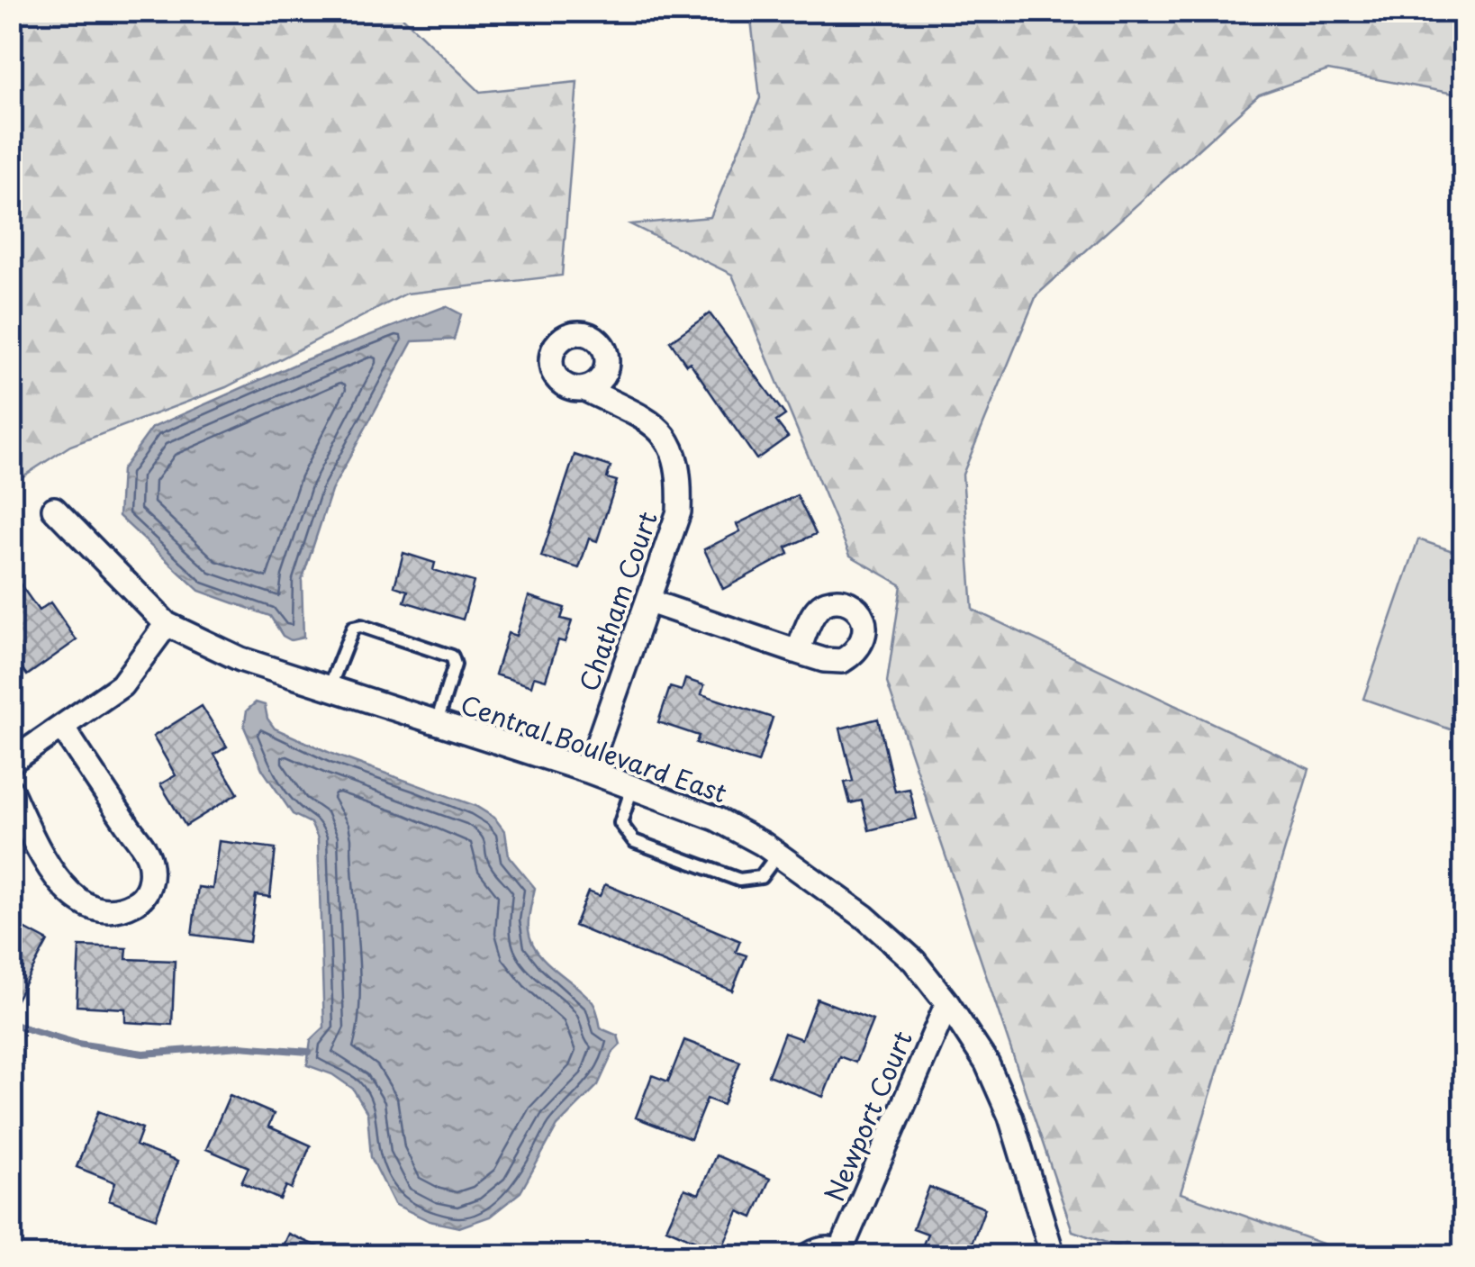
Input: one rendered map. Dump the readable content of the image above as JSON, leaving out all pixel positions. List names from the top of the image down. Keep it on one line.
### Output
{"streets":{"street":["Chatham Court","Central Boulevard East","Newport Court"]},"crossings":[["Chatham Court","Central Boulevard East"],["Central Boulevard East","Newport Court"]]}
